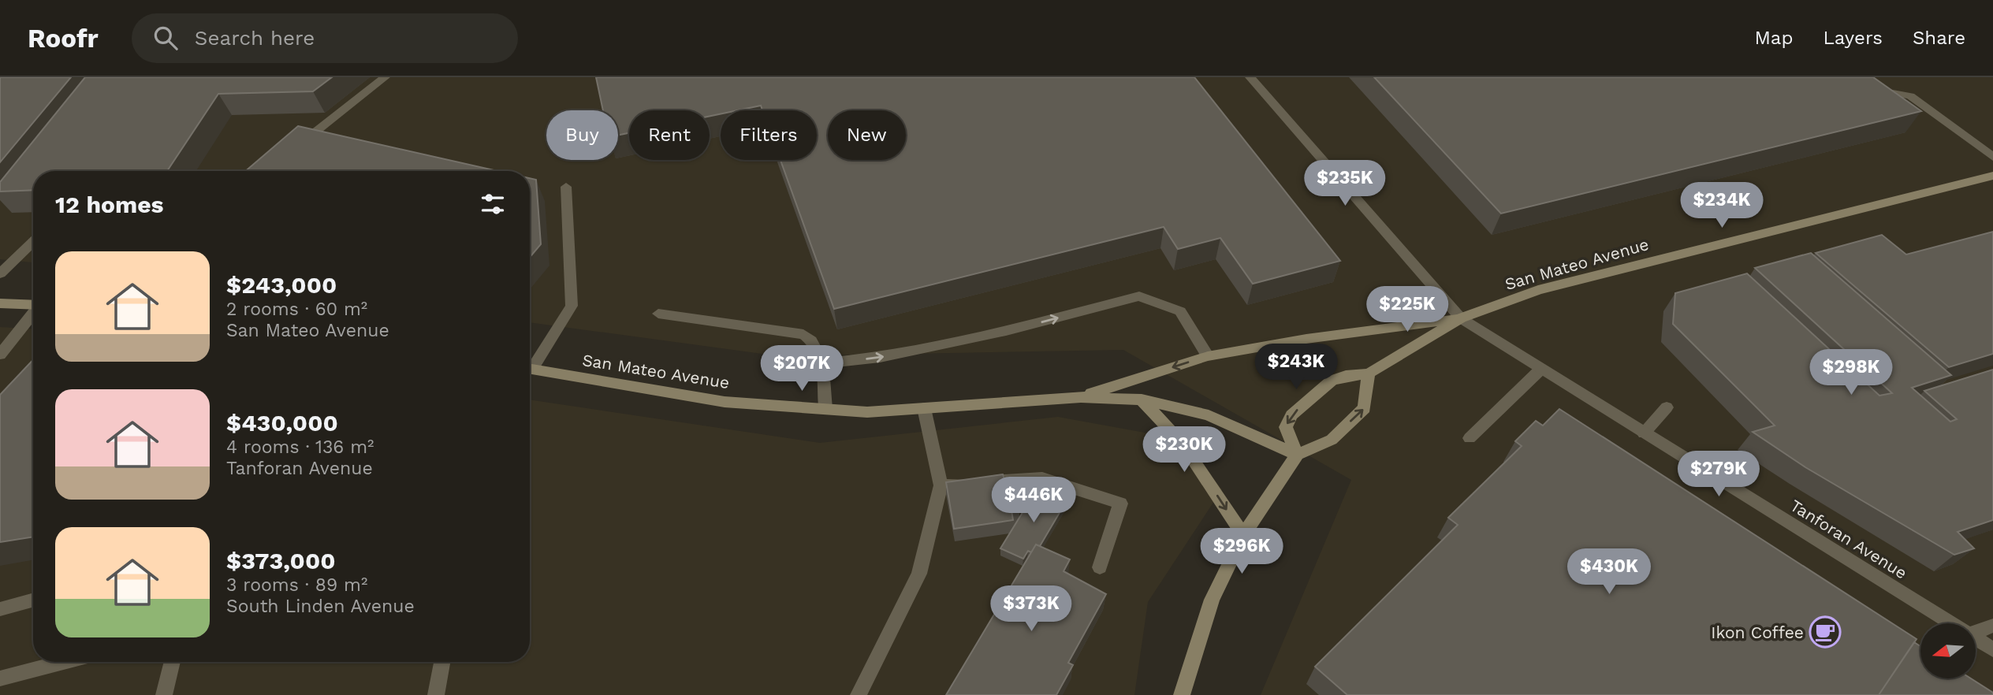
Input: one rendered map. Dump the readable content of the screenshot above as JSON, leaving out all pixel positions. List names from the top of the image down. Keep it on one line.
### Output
{"streets":{"main road":["San Mateo Avenue"],"street":["Tanforan Avenue"]},"crossings":[["San Mateo Avenue","Tanforan Avenue"]],"places":{"cafe":["Ikon Coffee"]},"north":"left","page":{"header":"Roofr","search":"Search here","nav":["Map","Layers","Share"],"chip":["Buy","Rent","Filters","New"],"price":["$235K","$234K","$225K","$243K","$207K","$298K","$230K","$279K","$446K","$296K","$430K","$373K"],"heading":"12 homes","list":[{"name":"$243,000","note":"2 rooms · 60 m² · San Mateo Avenue"},{"name":"$430,000","note":"4 rooms · 136 m² · Tanforan Avenue"},{"name":"$373,000","note":"3 rooms · 89 m² · South Linden Avenue"}]}}
